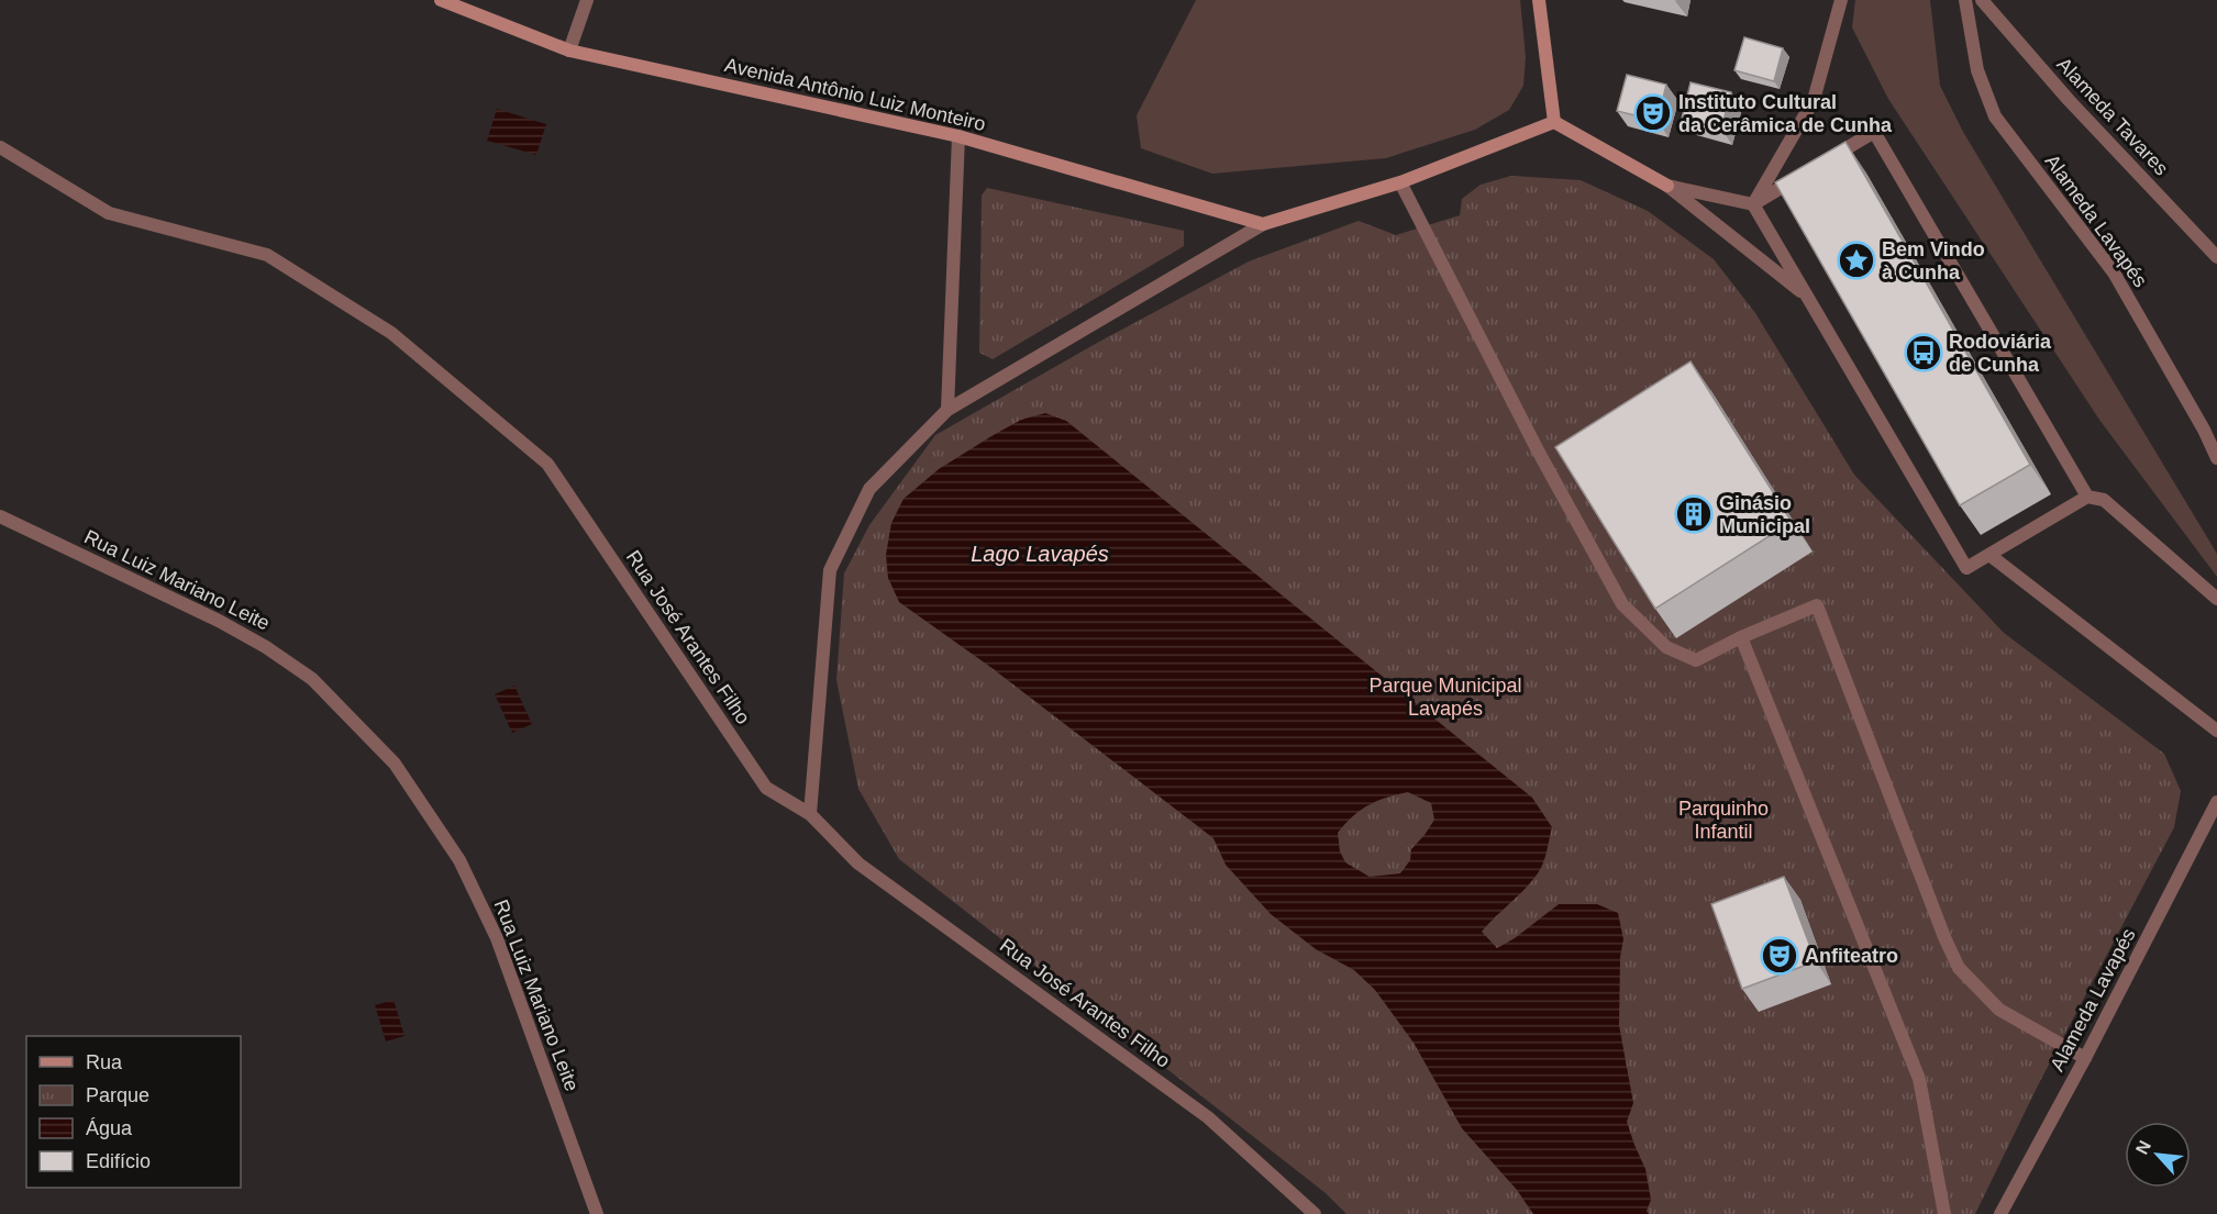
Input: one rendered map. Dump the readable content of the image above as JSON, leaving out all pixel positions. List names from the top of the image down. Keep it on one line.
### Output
{"streets":{"street":["Avenida Antônio Luiz Monteiro","Alameda Tavares","Alameda Lavapés","Rua Luiz Mariano Leite","Rua José Arantes Filho"]},"water":["Lago Lavapés"],"parks":["Parque Municipal Lavapés","Parquinho Infantil"],"places":{"theatre":["Instituto Cultural da Cerâmica de Cunha","Anfiteatro"],"place":["Bem Vindo à Cunha"],"bus stop":["Rodoviária de Cunha"],"building":["Ginásio Municipal"]},"legend":["Rua","Parque","Água","Edifício"],"north":"top left"}
